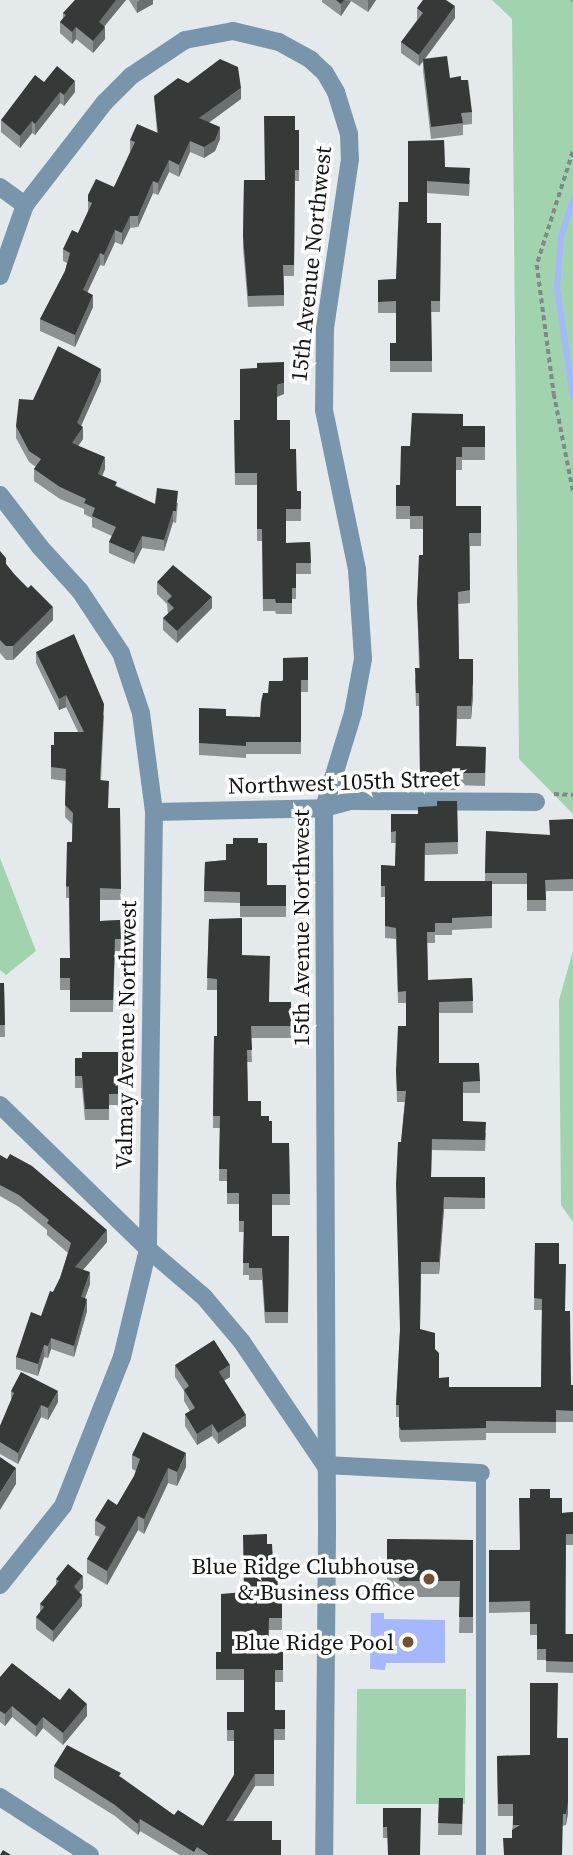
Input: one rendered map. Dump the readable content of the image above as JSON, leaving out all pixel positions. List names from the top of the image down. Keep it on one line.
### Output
{"streets":{"street":["15th Avenue Northwest","Northwest 105th Street","Valmay Avenue Northwest"]},"crossings":[["15th Avenue Northwest","Northwest 105th Street"],["Northwest 105th Street","Valmay Avenue Northwest"]],"places":["Blue Ridge Clubhouse & Business Office","Blue Ridge Pool"]}
